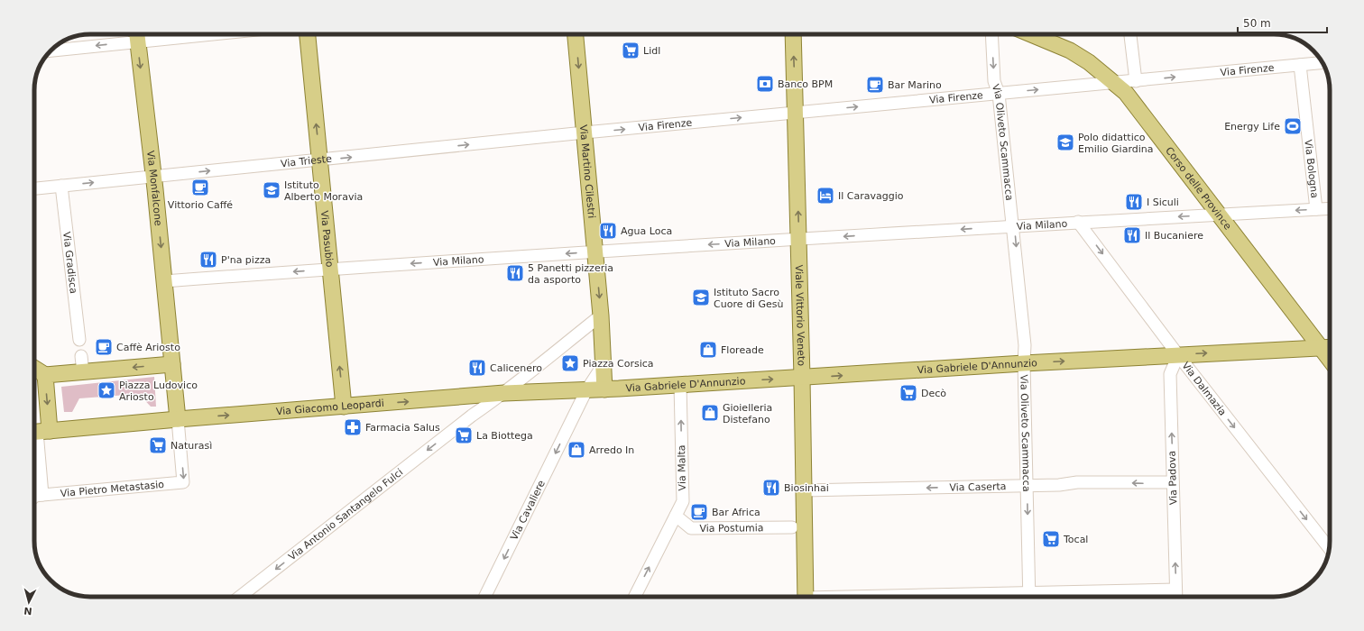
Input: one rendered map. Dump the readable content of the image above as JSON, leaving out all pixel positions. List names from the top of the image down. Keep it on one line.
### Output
{"streets":{"main road":["Via Martino Cilestri","Via Monfalcone","Corso delle Province","Via Pasubio","Viale Vittorio Veneto","Via Gabriele D'Annunzio","Via Giacomo Leopardi"],"street":["Via Firenze","Via Oliveto Scammacca","Via Trieste","Via Bologna","Via Milano","Via Gradisca","Via Dalmazia","Via Malta","Via Padova","Via Caserta","Via Pietro Metastasio","Via Cavaliere","Via Antonio Santangelo Fulci","Via Postumia"]},"crossings":[["Via Firenze","Via Oliveto Scammacca"],["Via Firenze","Via Trieste"],["Via Firenze","Via Bologna"],["Via Firenze","Via Martino Cilestri"],["Via Firenze","Corso delle Province"],["Via Firenze","Viale Vittorio Veneto"],["Via Oliveto Scammacca","Via Milano"],["Via Oliveto Scammacca","Via Gabriele D'Annunzio"],["Via Oliveto Scammacca","Via Caserta"],["Via Trieste","Via Martino Cilestri"],["Via Trieste","Via Monfalcone"],["Via Trieste","Via Pasubio"],["Via Trieste","Via Gradisca"],["Via Bologna","Via Milano"],["Via Martino Cilestri","Via Milano"],["Via Martino Cilestri","Via Gabriele D'Annunzio"],["Via Martino Cilestri","Via Cavaliere"],["Via Martino Cilestri","Via Antonio Santangelo Fulci"],["Via Monfalcone","Via Milano"],["Via Monfalcone","Via Giacomo Leopardi"],["Via Monfalcone","Via Pietro Metastasio"],["Corso delle Province","Via Milano"],["Corso delle Province","Via Gabriele D'Annunzio"],["Via Milano","Via Pasubio"],["Via Milano","Viale Vittorio Veneto"],["Via Milano","Via Dalmazia"],["Via Pasubio","Via Giacomo Leopardi"],["Viale Vittorio Veneto","Via Gabriele D'Annunzio"],["Viale Vittorio Veneto","Via Caserta"],["Via Gabriele D'Annunzio","Via Dalmazia"],["Via Gabriele D'Annunzio","Via Giacomo Leopardi"],["Via Gabriele D'Annunzio","Via Malta"],["Via Gabriele D'Annunzio","Via Padova"],["Via Gabriele D'Annunzio","Via Cavaliere"],["Via Gabriele D'Annunzio","Via Antonio Santangelo Fulci"],["Via Dalmazia","Via Padova"],["Via Giacomo Leopardi","Via Pietro Metastasio"],["Via Giacomo Leopardi","Via Antonio Santangelo Fulci"],["Via Malta","Via Postumia"],["Via Padova","Via Caserta"]],"one_way":["Via Firenze","Via Oliveto Scammacca","Via Trieste","Via Martino Cilestri","Via Monfalcone","Via Milano","Via Pasubio","Viale Vittorio Veneto","Via Gabriele D'Annunzio","Via Dalmazia","Via Giacomo Leopardi","Via Malta","Via Padova","Via Caserta","Via Cavaliere","Via Antonio Santangelo Fulci"],"places":{"supermarket":["Lidl","Decò","La Biottega","Naturasì","Tocal"],"bank":["Banco BPM"],"cafe":["Bar Marino","Vittorio Caffé","Caffè Ariosto","Bar Africa"],"sports":["Energy Life"],"school or university":["Polo didattico Emilio Giardina","Istituto Alberto Moravia","Istituto Sacro Cuore di Gesù"],"hotel":["Il Caravaggio"],"restaurant":["I Siculi","Agua Loca","Il Bucaniere","P'na pizza","5 Panetti pizzeria da asporto","Calicenero","Biosinhai"],"shop":["Floreade","Gioielleria Distefano","Arredo In"],"place":["Piazza Corsica","Piazza Ludovico Ariosto"],"pharmacy":["Farmacia Salus"]},"scale_bar":"50 m","north":"bottom"}
